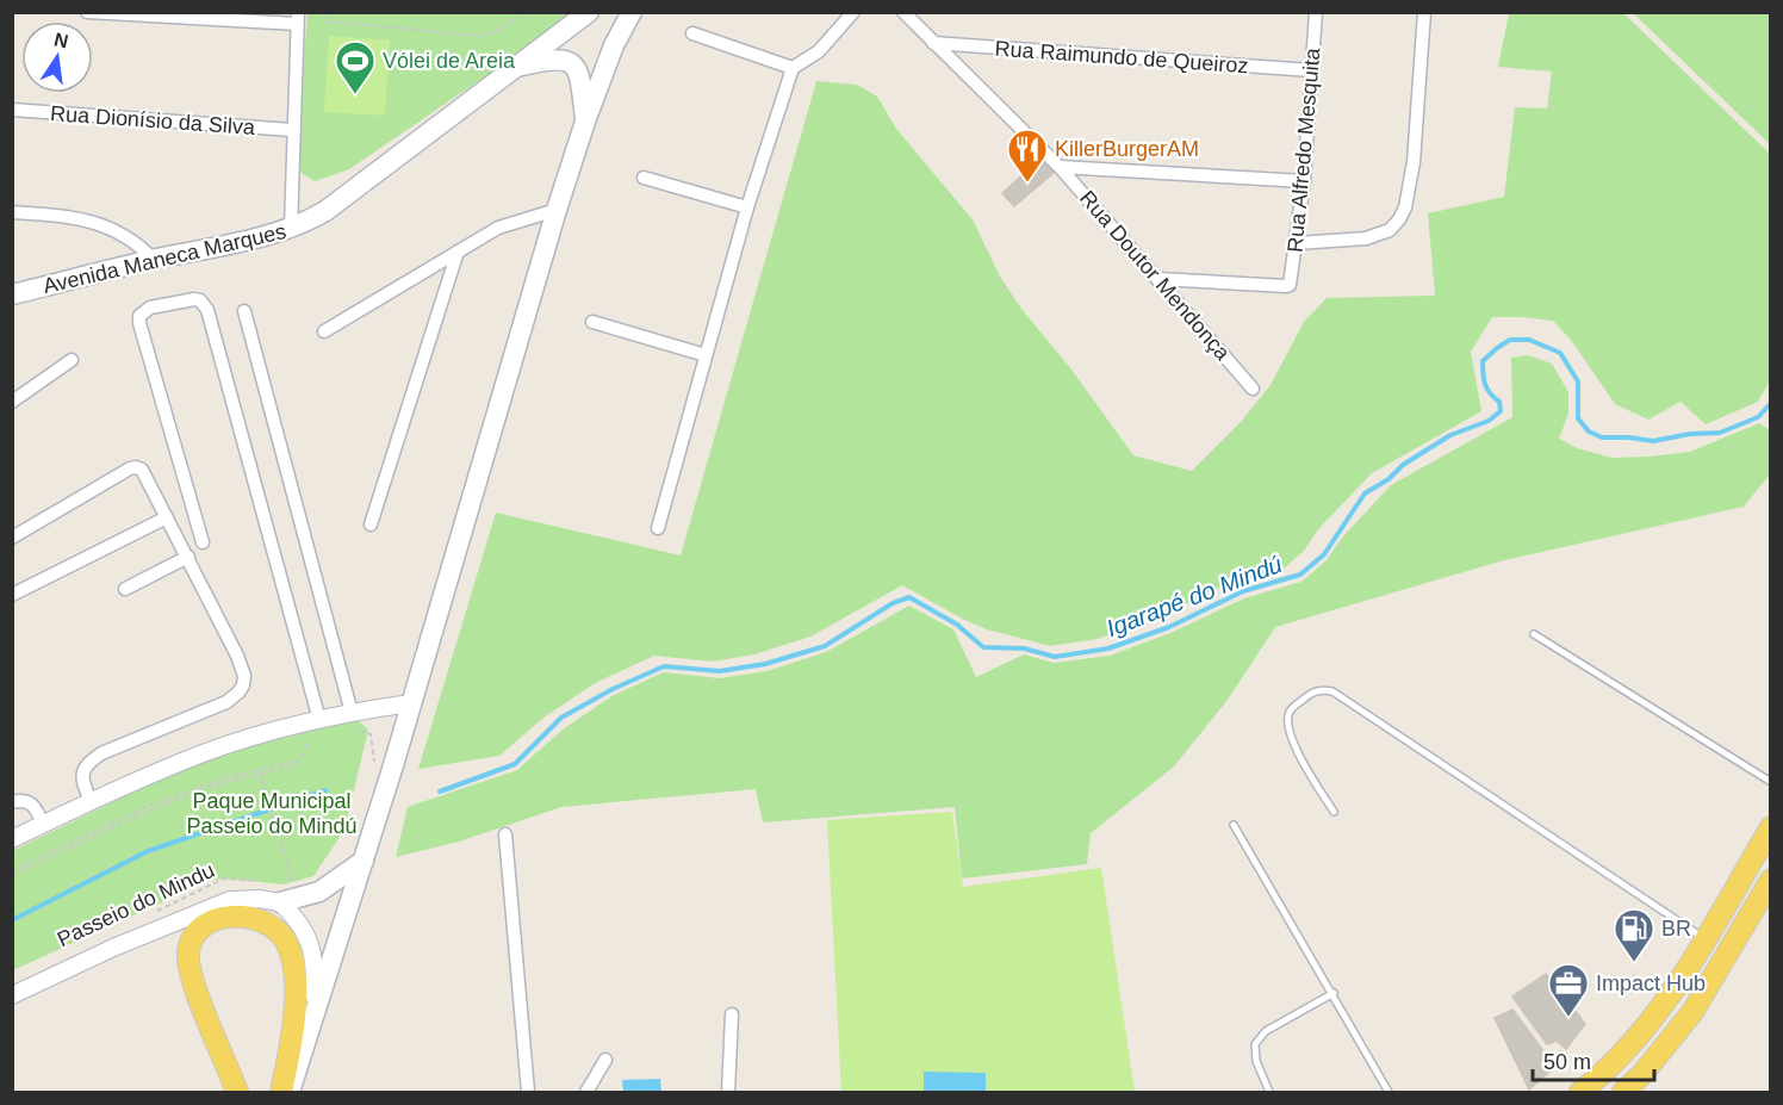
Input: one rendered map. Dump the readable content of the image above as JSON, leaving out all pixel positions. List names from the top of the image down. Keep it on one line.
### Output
{"streets":{"main road":["Avenida Maneca Marques"],"street":["Rua Raimundo de Queiroz","Rua Dionísio da Silva","Rua Alfredo Mesquita","Rua Doutor Mendonça"],"path":["Passeio do Mindu"]},"crossings":[["Rua Raimundo de Queiroz","Rua Alfredo Mesquita"],["Rua Raimundo de Queiroz","Rua Doutor Mendonça"],["Rua Alfredo Mesquita","Rua Doutor Mendonça"]],"water":["Igarapé do Mindú"],"parks":["Paque Municipal Passeio do Mindú"],"places":{"sports":["Vólei de Areia"],"restaurant":["KillerBurgerAM"],"fuel station":["BR"],"office":["Impact Hub"]},"scale_bar":"50 m","north":"top"}
